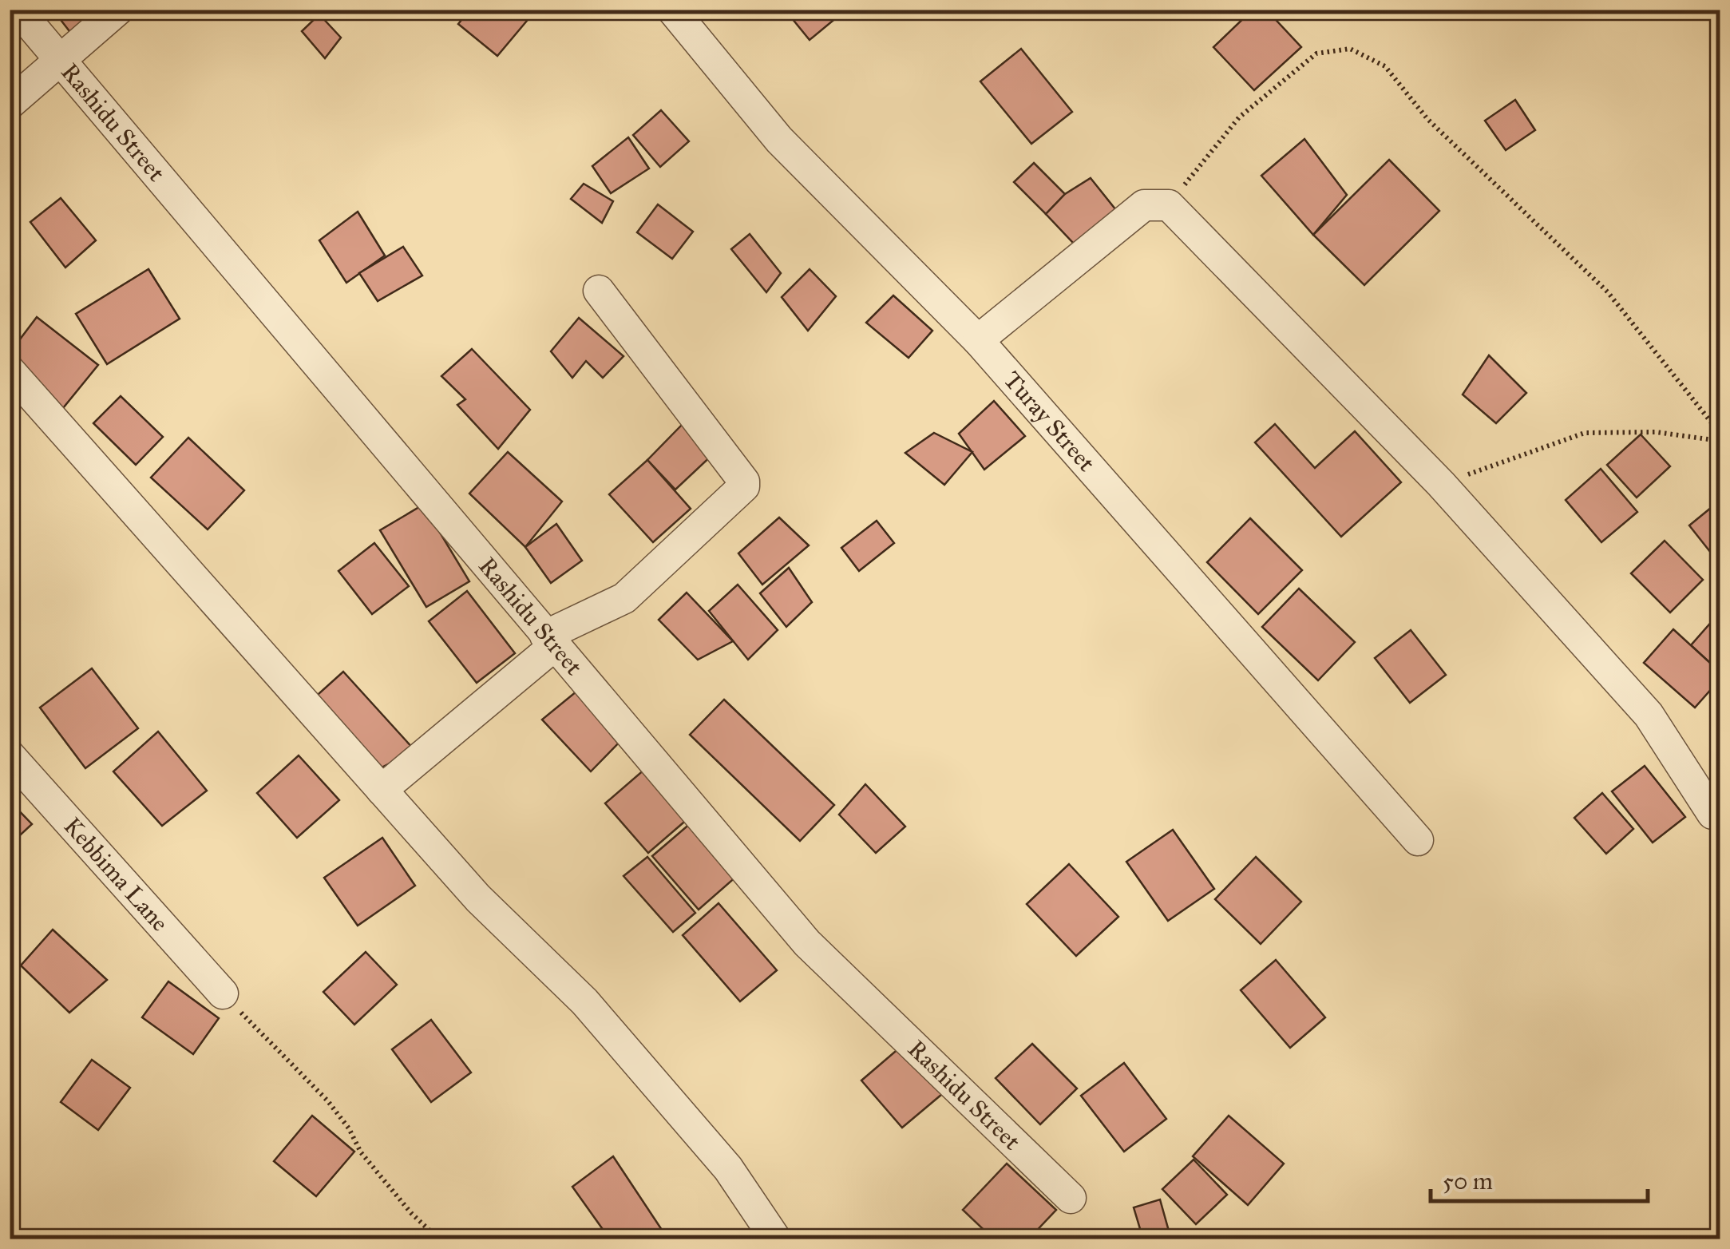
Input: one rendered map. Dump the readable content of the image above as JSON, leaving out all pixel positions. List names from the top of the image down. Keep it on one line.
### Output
{"streets":{"street":["Rashidu Street","Turay Street","Kebbima Lane"]},"scale_bar":"50 m"}
